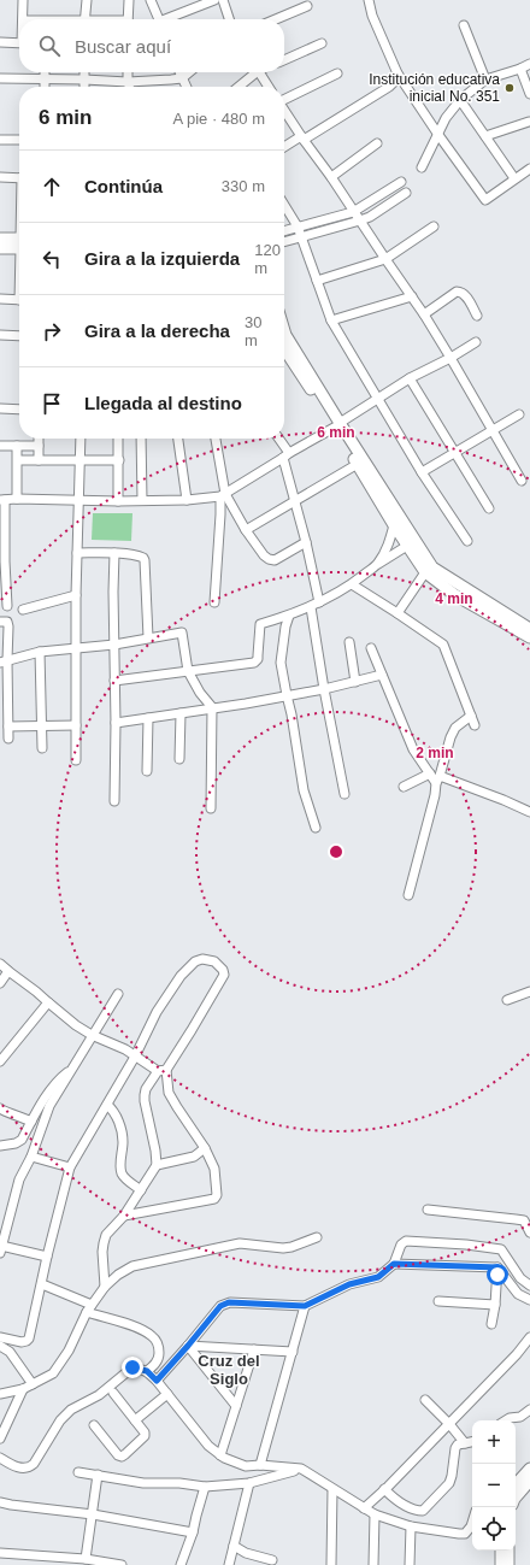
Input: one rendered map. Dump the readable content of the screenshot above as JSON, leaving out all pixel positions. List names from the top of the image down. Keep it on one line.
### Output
{"districts":["Cruz del Siglo"],"places":["Institución educativa inicial No. 351"],"page":{"search":"Buscar aquí","heading":["6 min","A pie · 480 m"],"list":[["Continúa","330 m"],["Gira a la izquierda","120 m"],["Gira a la derecha","30 m"],"Llegada al destino"],"map_buttons":["+","−"]},"rings":["6 min","4 min","2 min"]}
